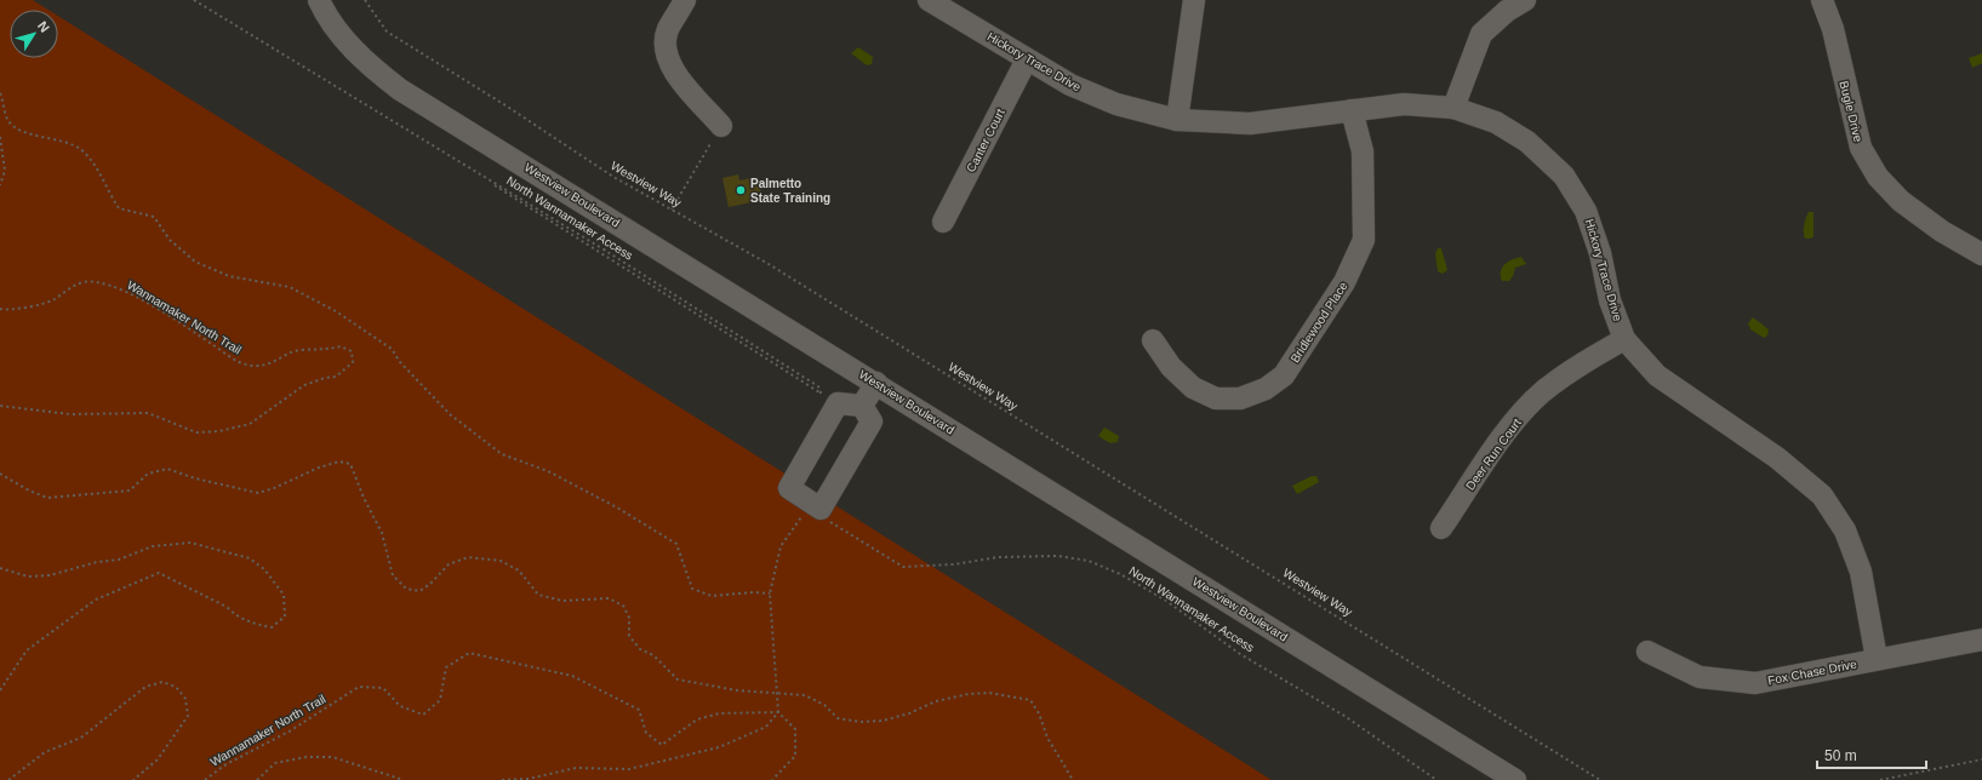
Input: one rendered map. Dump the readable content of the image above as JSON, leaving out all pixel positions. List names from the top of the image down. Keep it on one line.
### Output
{"streets":{"street":["Hickory Trace Drive","Bugle Drive","Canter Court","Westview Boulevard","Bridlewood Place","Deer Run Court","Fox Chase Drive"],"path":["Westview Way","North Wannamaker Access","Wannamaker North Trail"]},"crossings":[["Hickory Trace Drive","Canter Court"],["Hickory Trace Drive","Bridlewood Place"],["Hickory Trace Drive","Deer Run Court"],["Hickory Trace Drive","Fox Chase Drive"]],"places":["Palmetto State Training"],"scale_bar":"50 m","north":"top right"}
